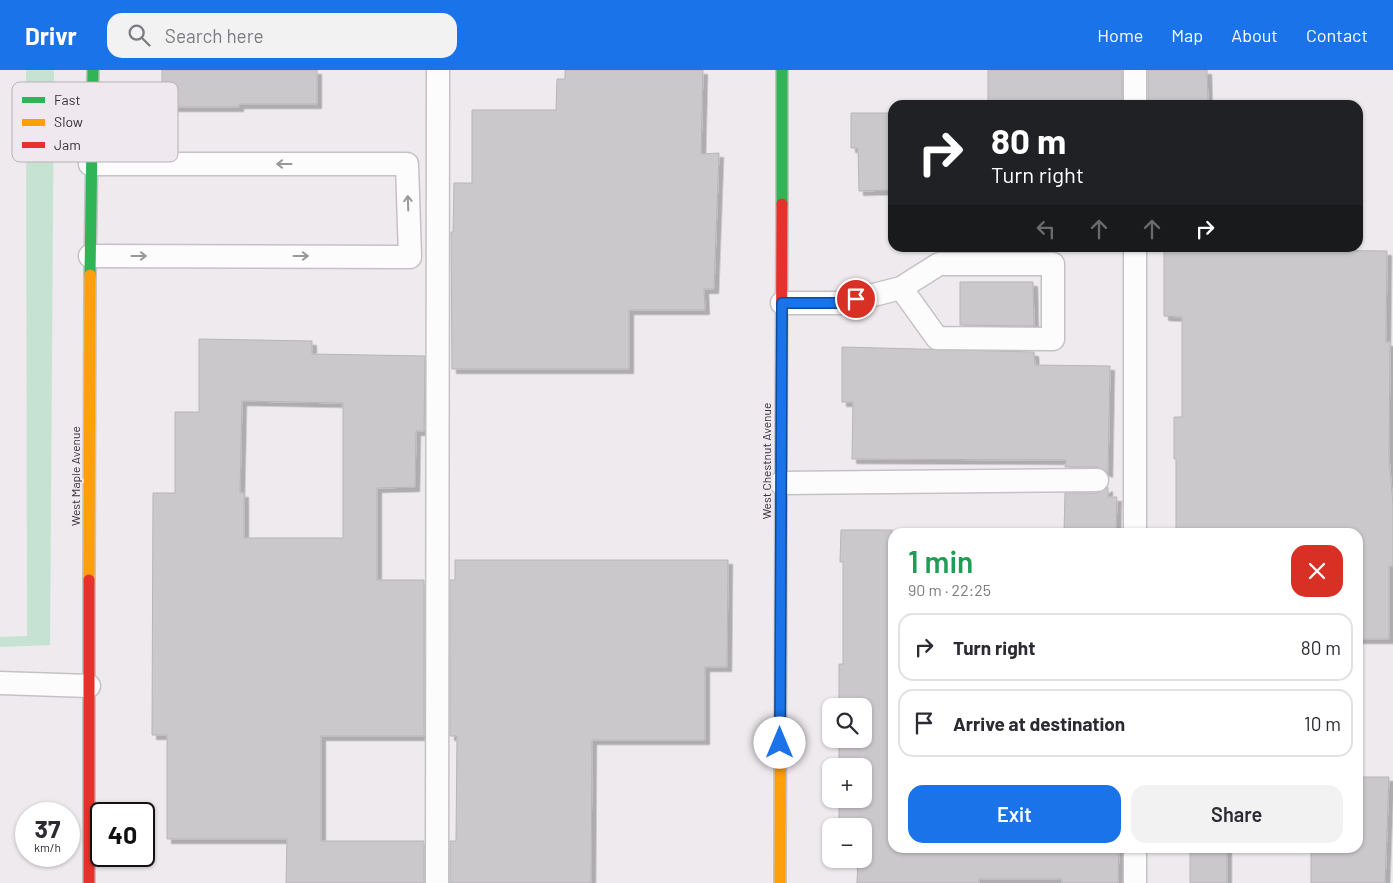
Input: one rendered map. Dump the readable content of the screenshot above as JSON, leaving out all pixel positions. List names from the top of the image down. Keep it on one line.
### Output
{"streets":{"street":["West Chestnut Avenue","West Maple Avenue"]},"legend":["Fast","Slow","Jam"],"page":{"header":"Drivr","search":"Search here","nav":["Home","Map","About","Contact"],"turn":["80 m","Turn right"],"heading":["1 min","90 m · 22:25"],"list":[{"name":"Turn right","value":"80 m"},{"name":"Arrive at destination","value":"10 m"}],"map_buttons":["+","−"],"buttons":["Exit","Share"],"speed":"37 km/h","limit":"40"}}
